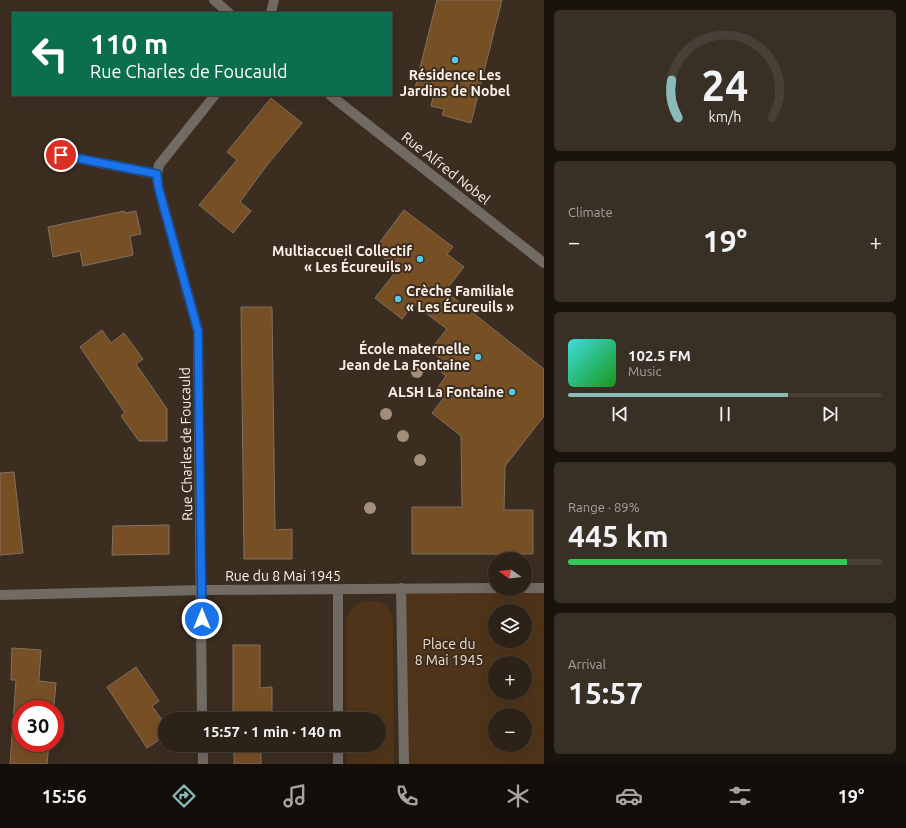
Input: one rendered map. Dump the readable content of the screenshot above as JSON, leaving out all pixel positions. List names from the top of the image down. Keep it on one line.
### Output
{"streets":{"street":["Rue Alfred Nobel","Rue Charles de Foucauld","Rue du 8 Mai 1945"]},"crossings":[["Rue Charles de Foucauld","Rue du 8 Mai 1945"]],"parks":["Place du 8 Mai 1945"],"places":["Résidence Les Jardins de Nobel","Multiaccueil Collectif « Les Écureuils »","Crèche Familiale « Les Écureuils »","École maternelle Jean de La Fontaine","ALSH La Fontaine"],"north":"left","page":{"turn":["110 m","Rue Charles de Foucauld"],"tile":["Climate",["Range · 89%","445 km"],["Arrival","15:57"]],"heat":["−","19°","+"],"song":["102.5 FM","Music"],"map_buttons":["+","−"],"limit":"30","trip":"15:57 · 1 min · 140 m","tabs":["15:56","19°"],"gauge":["24","km/h"]}}
